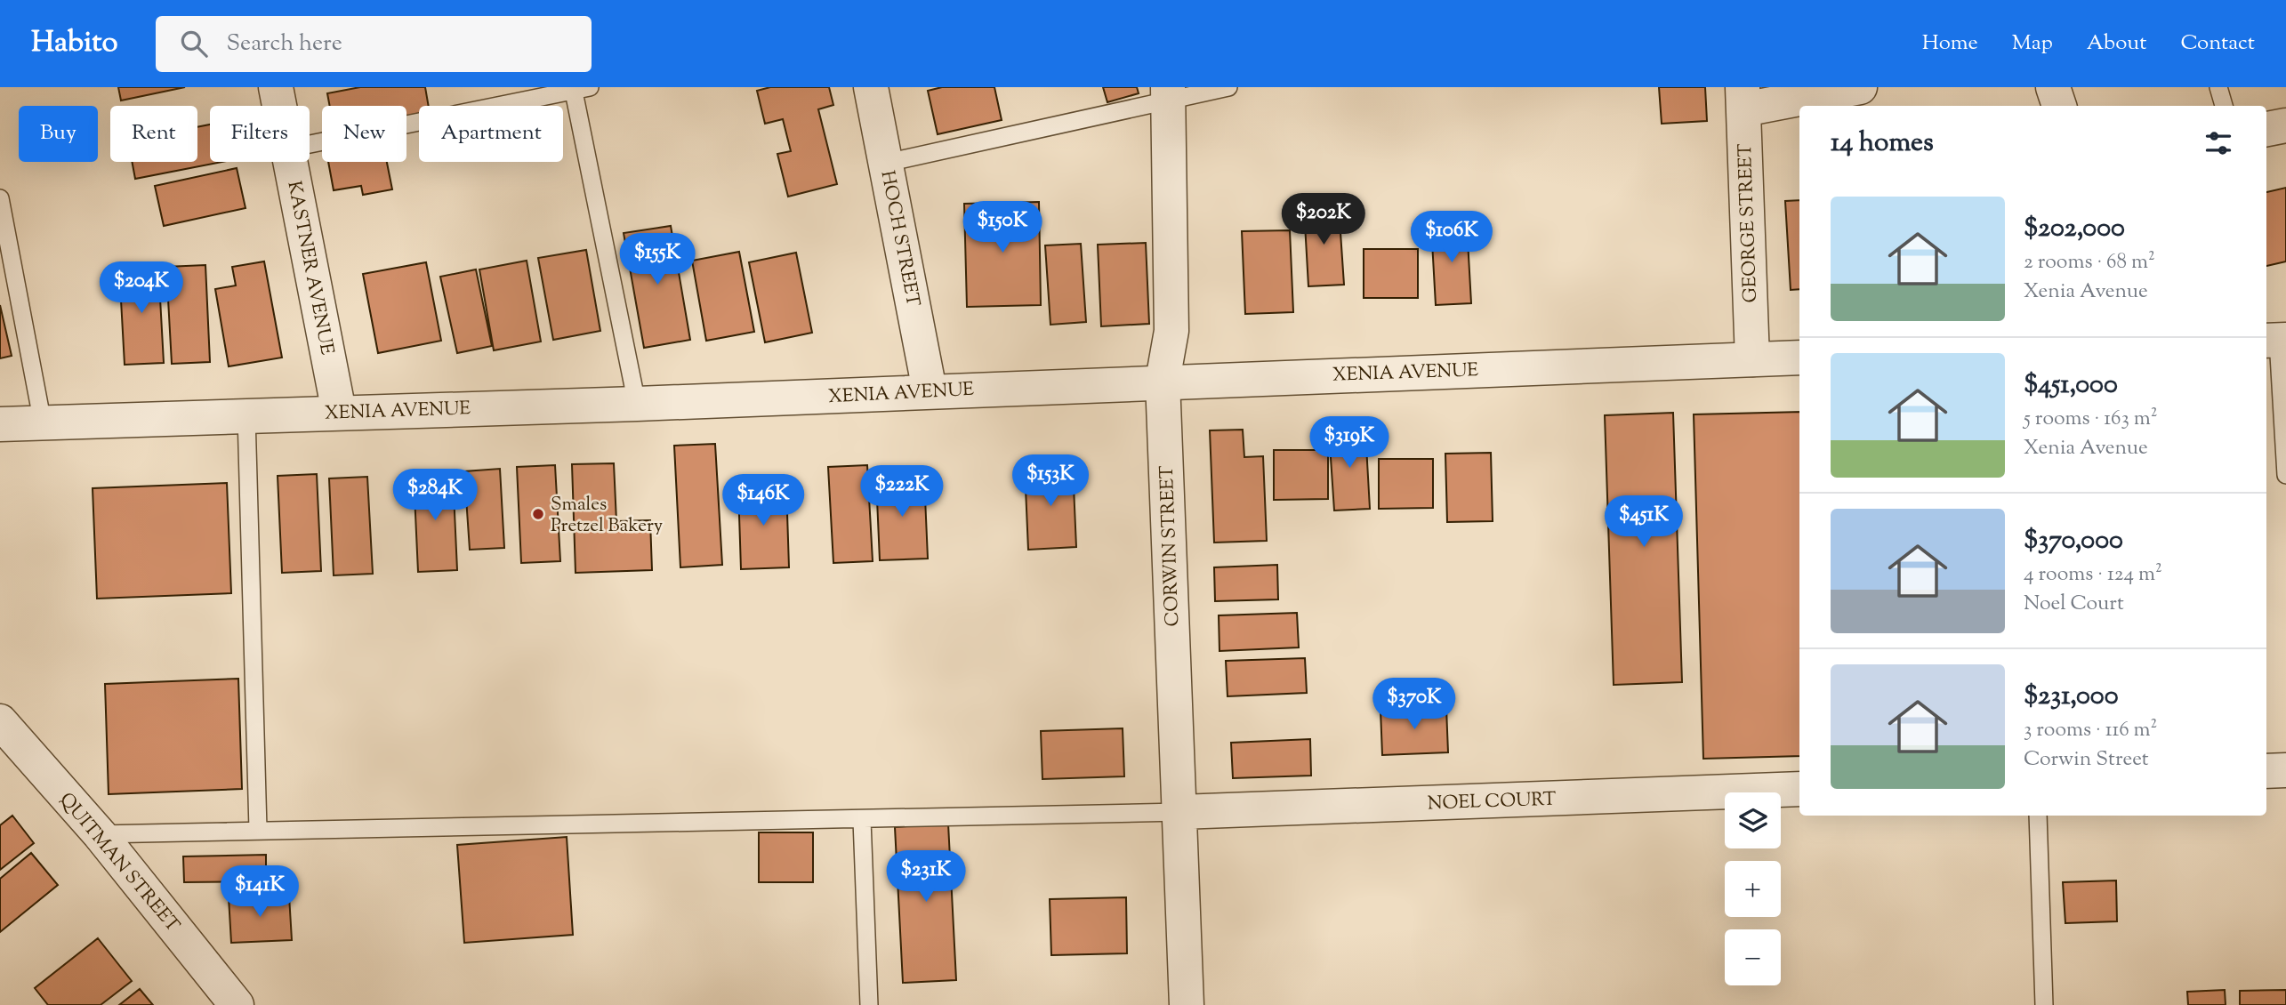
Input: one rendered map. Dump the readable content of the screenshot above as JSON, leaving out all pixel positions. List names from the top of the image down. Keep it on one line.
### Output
{"streets":{"street":["GEORGE STREET","HOCH STREET","KASTNER AVENUE","XENIA AVENUE","CORWIN STREET","NOEL COURT","QUITMAN STREET"]},"crossings":[["GEORGE STREET","XENIA AVENUE"],["HOCH STREET","XENIA AVENUE"],["KASTNER AVENUE","XENIA AVENUE"],["XENIA AVENUE","CORWIN STREET"],["CORWIN STREET","NOEL COURT"]],"places":["Smales Pretzel Bakery"],"page":{"header":"Habito","search":"Search here","nav":["Home","Map","About","Contact"],"chip":["Buy","Rent","Filters","New","Apartment"],"heading":"14 homes","list":[{"name":"$202,000","note":"2 rooms · 68 m² · Xenia Avenue"},{"name":"$451,000","note":"5 rooms · 163 m² · Xenia Avenue"},{"name":"$370,000","note":"4 rooms · 124 m² · Noel Court"},{"name":"$231,000","note":"3 rooms · 116 m² · Corwin Street"}],"price":["$202K","$150K","$106K","$155K","$204K","$319K","$153K","$222K","$284K","$146K","$451K","$370K","$231K","$141K"],"map_buttons":["+","−"]}}
